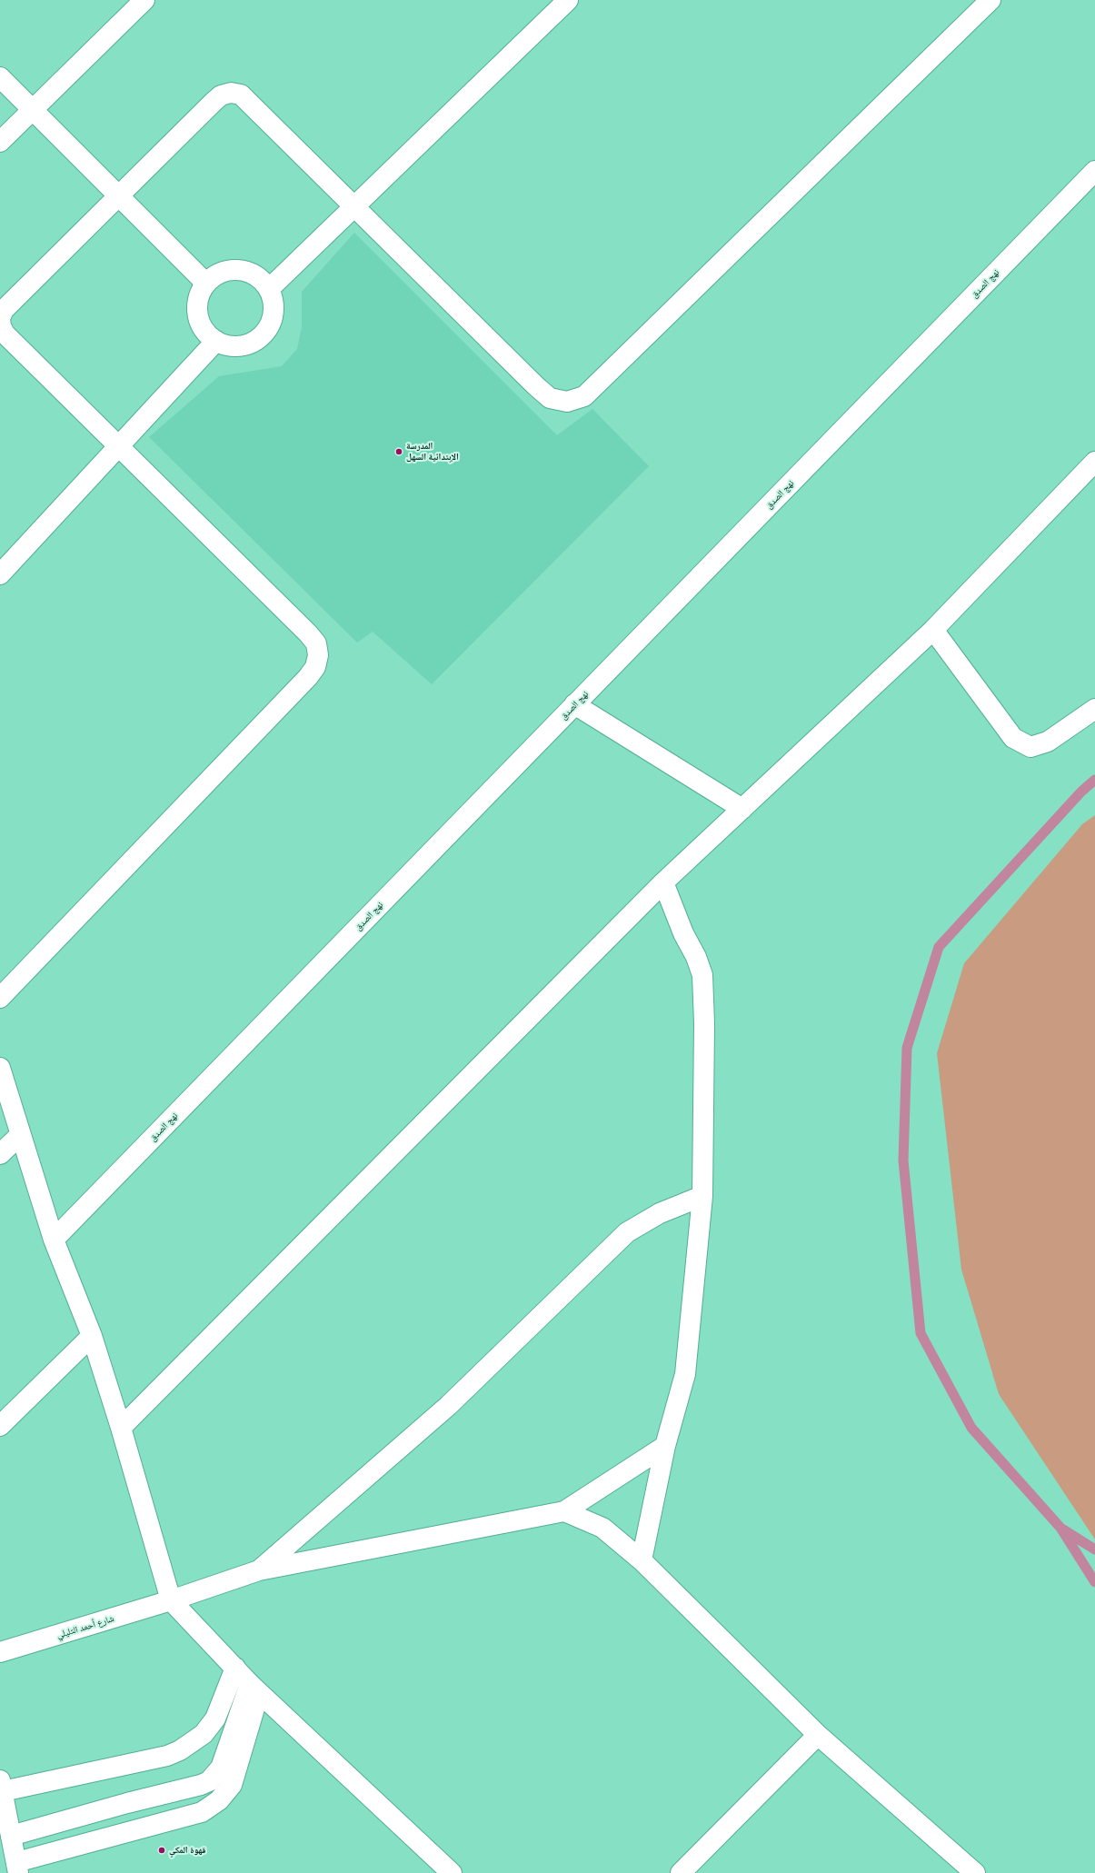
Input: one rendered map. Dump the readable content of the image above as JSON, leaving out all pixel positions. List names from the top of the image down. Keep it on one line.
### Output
{"streets":{"street":["نهج الصدق","شارع أحمد التليلي"]},"places":["المدرسة الإبتدائية السهل","قهوة المكي"]}
